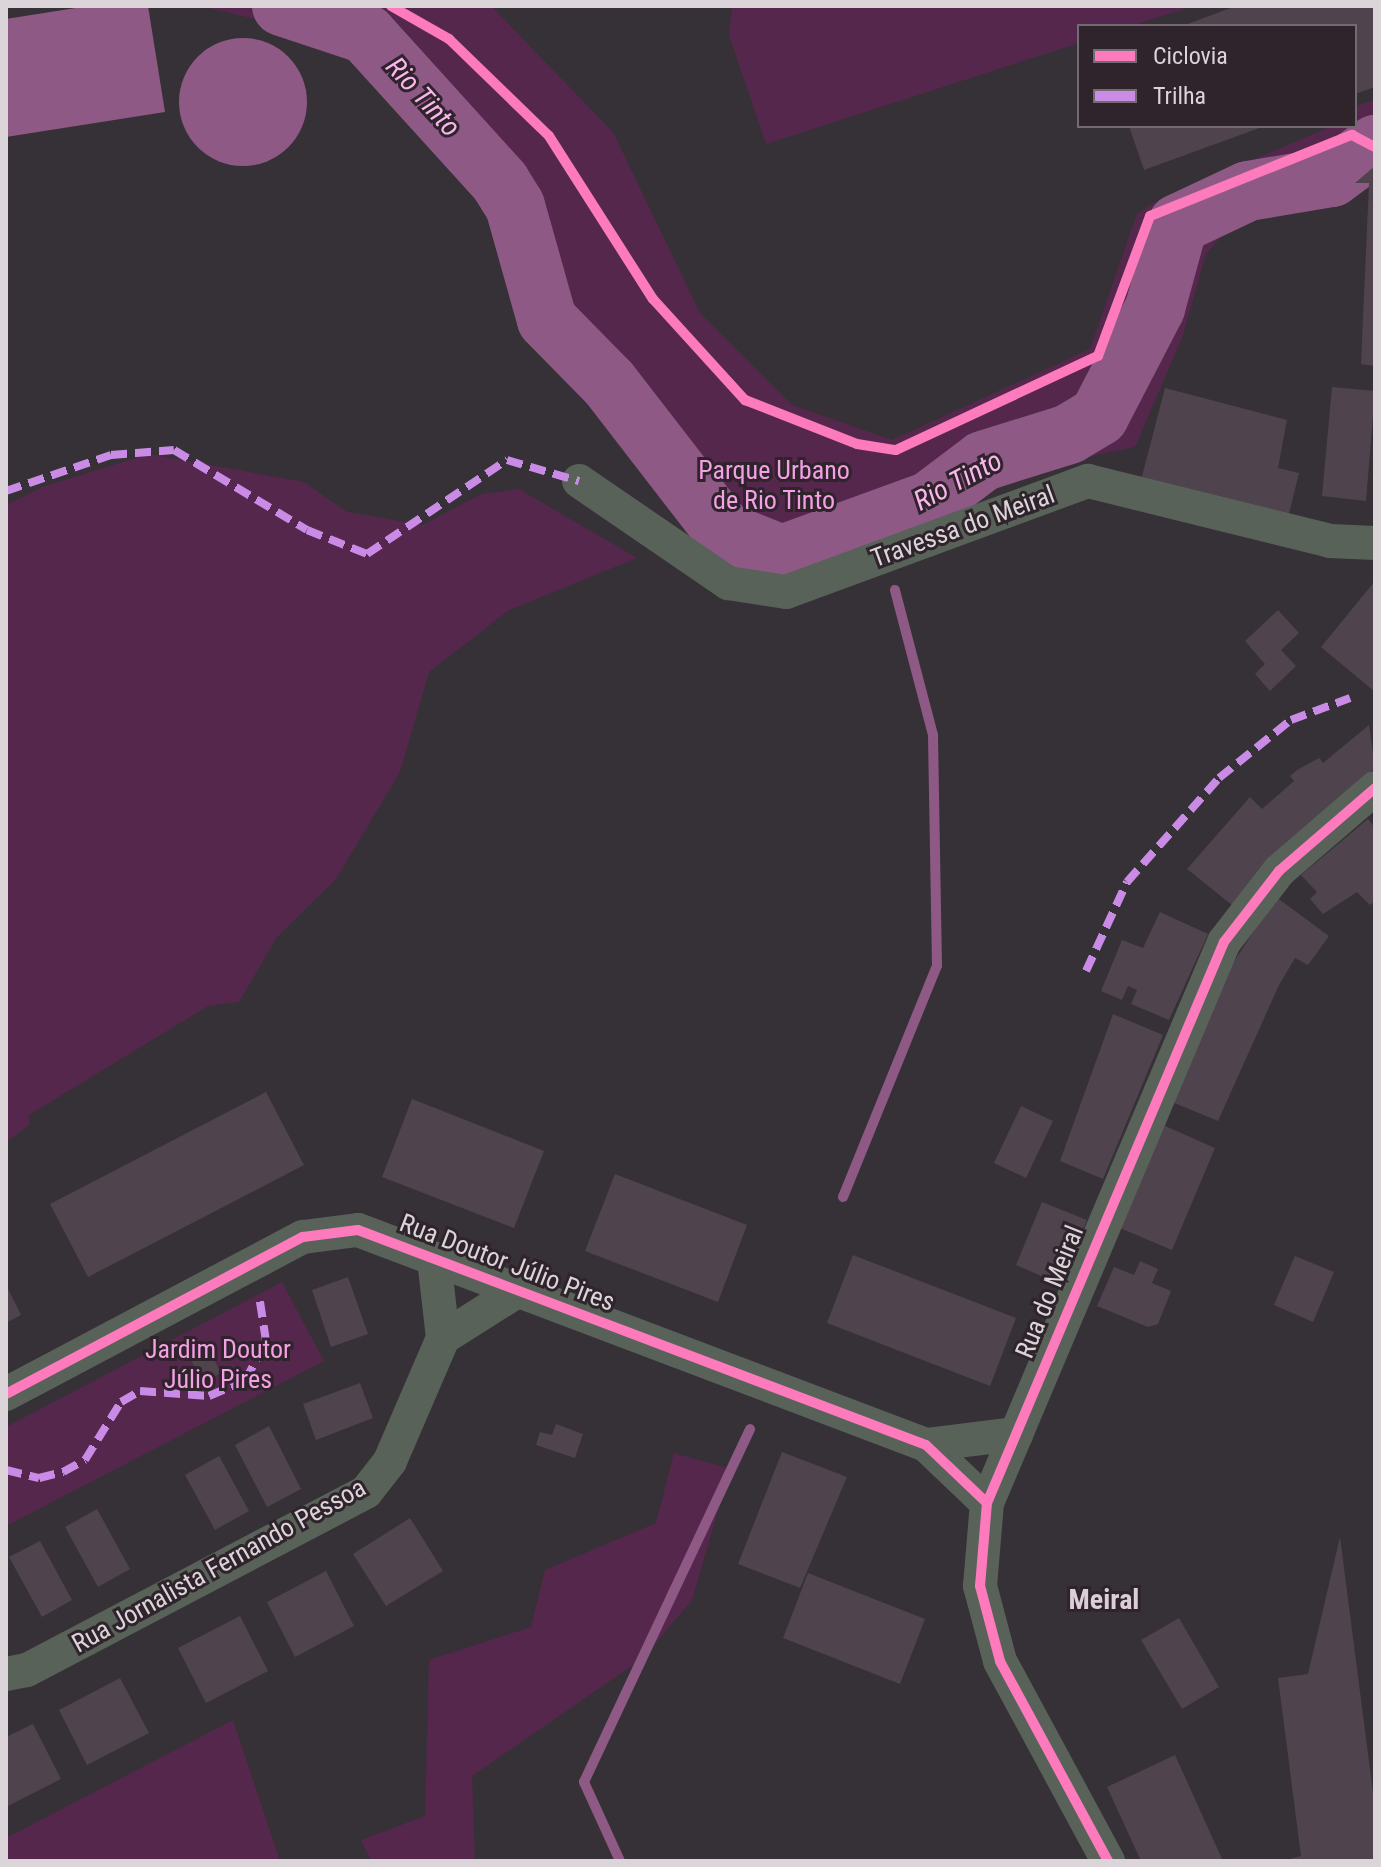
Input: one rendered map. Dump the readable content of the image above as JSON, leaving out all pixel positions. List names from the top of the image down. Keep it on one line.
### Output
{"streets":{"street":["Travessa do Meiral","Rua Doutor Júlio Pires","Rua do Meiral","Rua Jornalista Fernando Pessoa"]},"crossings":[["Rua Doutor Júlio Pires","Rua do Meiral"],["Rua Doutor Júlio Pires","Rua Jornalista Fernando Pessoa"]],"districts":["Meiral"],"water":["Rio Tinto"],"parks":["Parque Urbano de Rio Tinto","Jardim Doutor Júlio Pires"],"legend":["Ciclovia","Trilha"]}
